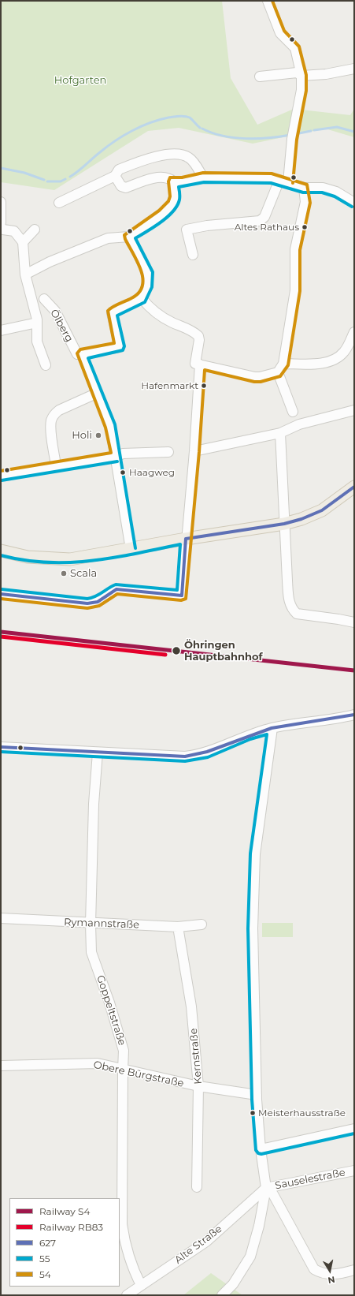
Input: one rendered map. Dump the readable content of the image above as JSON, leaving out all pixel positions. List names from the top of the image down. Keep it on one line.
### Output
{"streets":{"street":["Ölberg","Rymannstraße","Goppeltstraße","Kernstraße","Obere Bürgstraße","Sauselestraße","Alte Straße"]},"crossings":[["Rymannstraße","Goppeltstraße"],["Rymannstraße","Kernstraße"],["Goppeltstraße","Obere Bürgstraße"],["Goppeltstraße","Alte Straße"],["Kernstraße","Obere Bürgstraße"],["Sauselestraße","Alte Straße"]],"parks":["Hofgarten"],"places":["Altes Rathaus","Hafenmarkt","Holi","Haagweg","Scala","Öhringen Hauptbahnhof","Meisterhausstraße"],"lines":["transit line 54","transit line 55","transit line 627","rail line S4","rail line RB83"],"legend":["Railway S4","Railway RB83","627","55","54"],"north":"bottom"}
